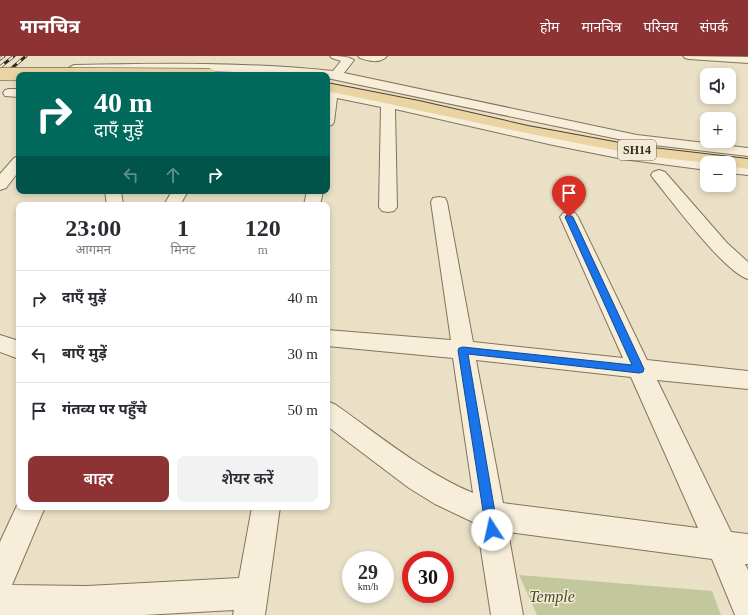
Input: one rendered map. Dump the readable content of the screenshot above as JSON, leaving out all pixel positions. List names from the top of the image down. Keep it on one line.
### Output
{"streets":{"main road":["SH14"]},"parks":["Temple"],"page":{"header":"मानचित्र","nav":["होम","मानचित्र","परिचय","संपर्क"],"map_buttons":["+","−"],"turn":["40 m","दाएँ मुड़ें"],"eta":["23:00","आगमन","1","मिनट","120","m"],"list":[{"name":"दाएँ मुड़ें","value":"40 m"},{"name":"बाएँ मुड़ें","value":"30 m"},{"name":"गंतव्य पर पहुँचे","value":"50 m"}],"buttons":["बाहर","शेयर करें"],"speed":"29 km/h","limit":"30"}}
